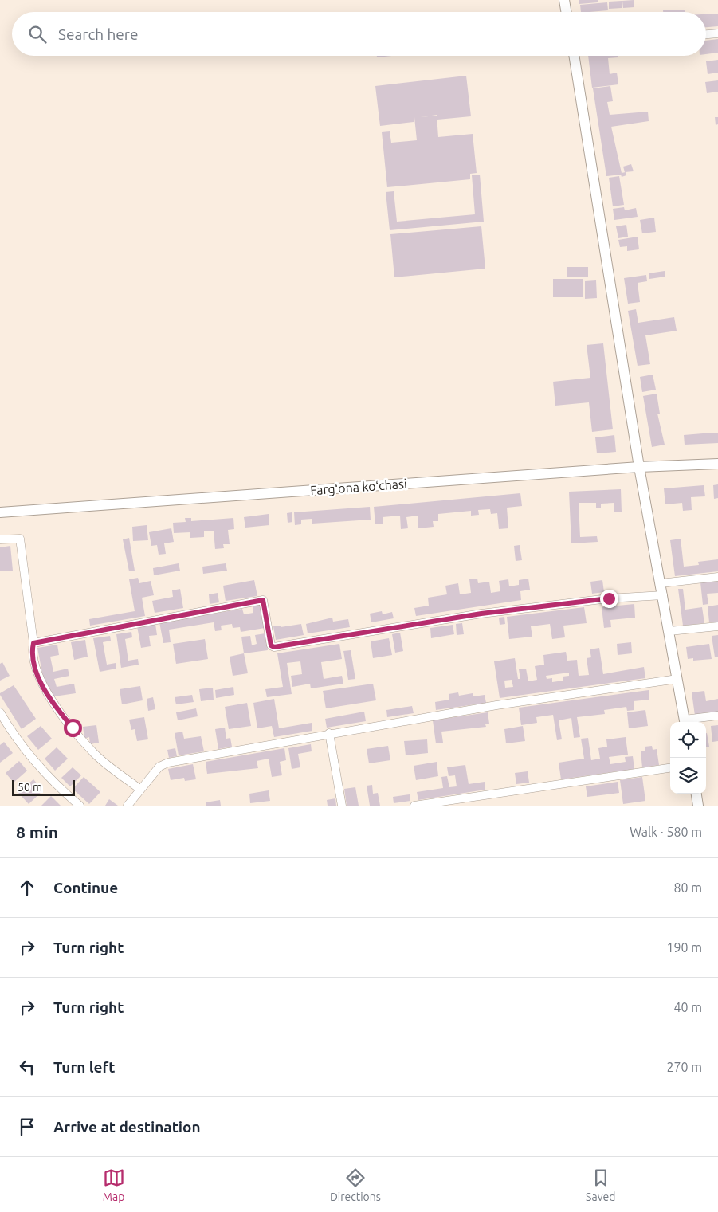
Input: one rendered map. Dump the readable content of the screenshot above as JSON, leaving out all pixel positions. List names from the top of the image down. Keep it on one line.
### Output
{"streets":{"street":["Fargʻona koʻchasi"]},"scale_bar":"50 m","page":{"search":"Search here","scale":"50 m","heading":["8 min","Walk · 580 m"],"list":[["Continue","80 m"],["Turn right","190 m"],["Turn right","40 m"],["Turn left","270 m"],"Arrive at destination"],"nav":["Map","Directions","Saved"]}}
